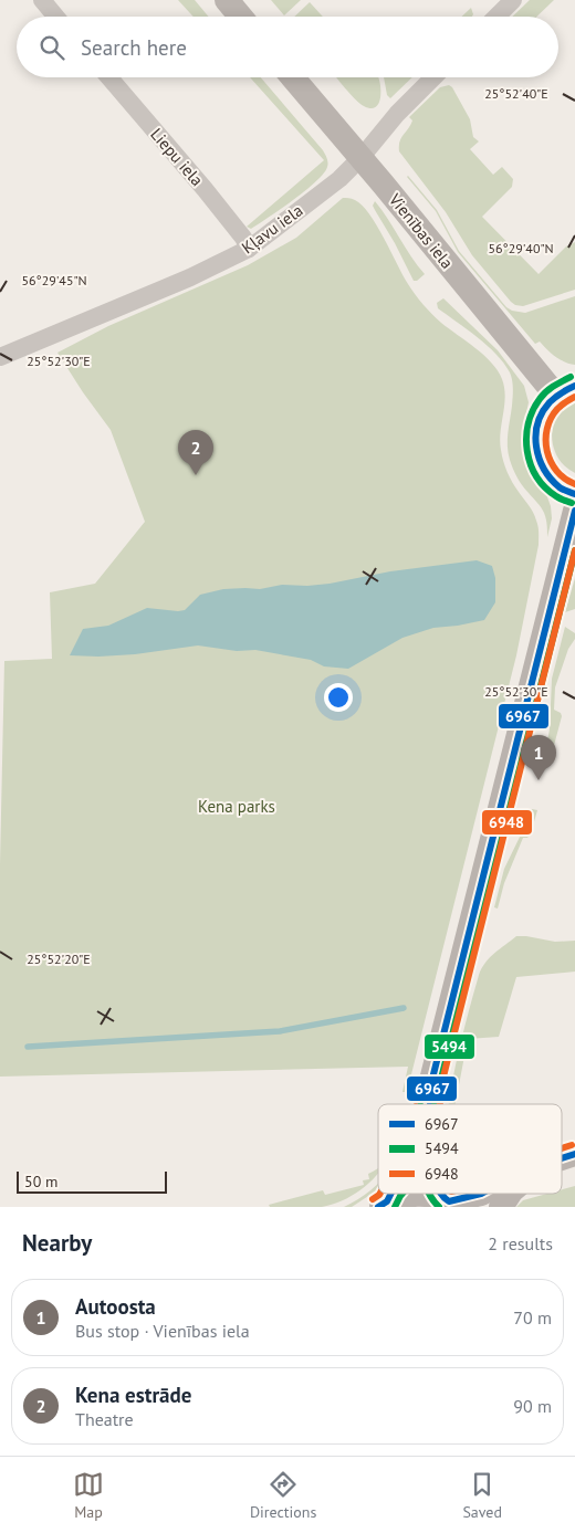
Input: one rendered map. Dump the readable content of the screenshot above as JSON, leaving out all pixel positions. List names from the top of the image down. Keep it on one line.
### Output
{"streets":{"main road":["Vienības iela"],"street":["Liepu iela","Kļavu iela"]},"crossings":[["Liepu iela","Kļavu iela"],["Kļavu iela","Vienības iela"]],"parks":["Kena parks"],"lines":["transit line 5494","transit line 6967","transit line 6948"],"legend":["6967","5494","6948"],"scale_bar":"50 m","page":{"search":"Search here","pins":["2","1"],"scale":"50 m","heading":["Nearby","2 results"],"list":[{"mark":"1","name":"Autoosta","note":"Bus stop · Vienības iela","value":"70 m"},{"mark":"2","name":"Kena estrāde","note":"Theatre","value":"90 m"}],"nav":["Map","Directions","Saved"]},"coordinates":["25°52'40\"E","56°29'40\"N","56°29'45\"N","25°52'30\"E","25°52'20\"E"]}
